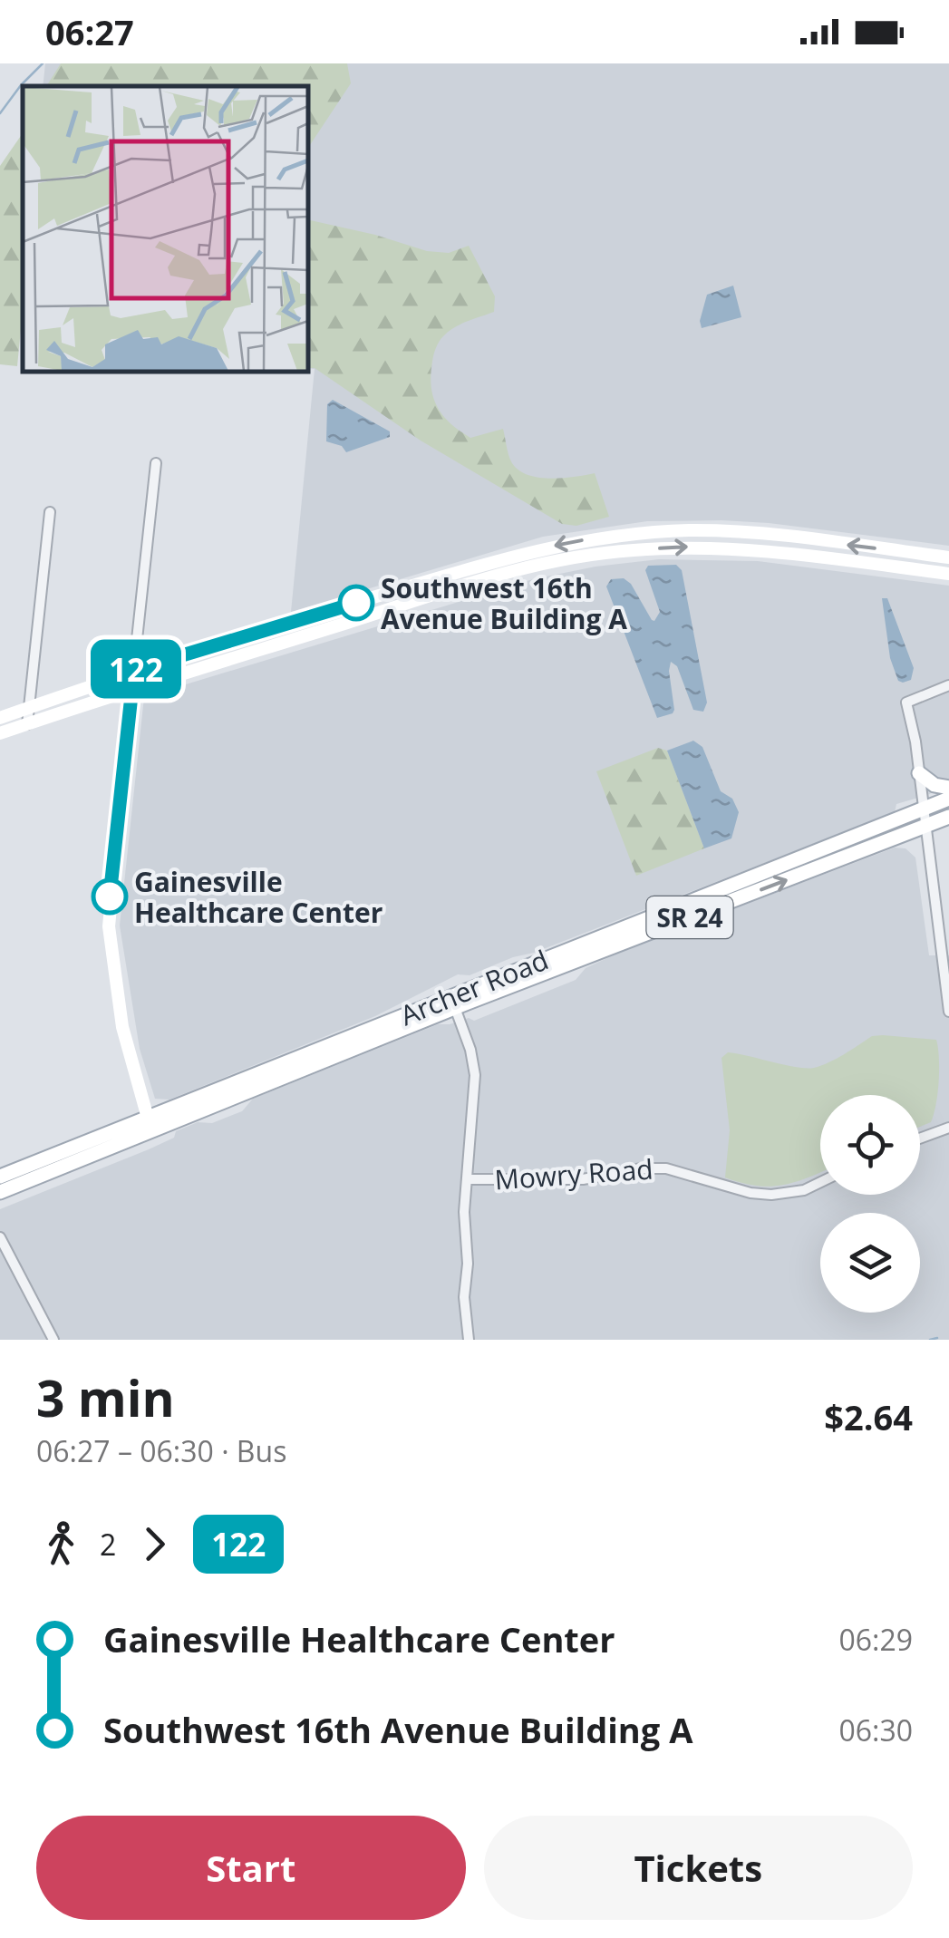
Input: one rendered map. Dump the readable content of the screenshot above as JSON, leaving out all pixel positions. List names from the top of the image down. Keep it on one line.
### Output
{"streets":{"main road":["SR 24","Archer Road"],"street":["Mowry Road"]},"places":["Southwest 16th Avenue Building A","Gainesville Healthcare Center"],"lines":["bus line 122"],"page":{"status":"06:27","on_map":"122","heading":["3 min","06:27 – 06:30 · Bus","$2.64"],"legs":["2","122"],"list":[{"name":"Gainesville Healthcare Center","value":"06:29"},{"name":"Southwest 16th Avenue Building A","value":"06:30"}],"buttons":["Start","Tickets"]}}
